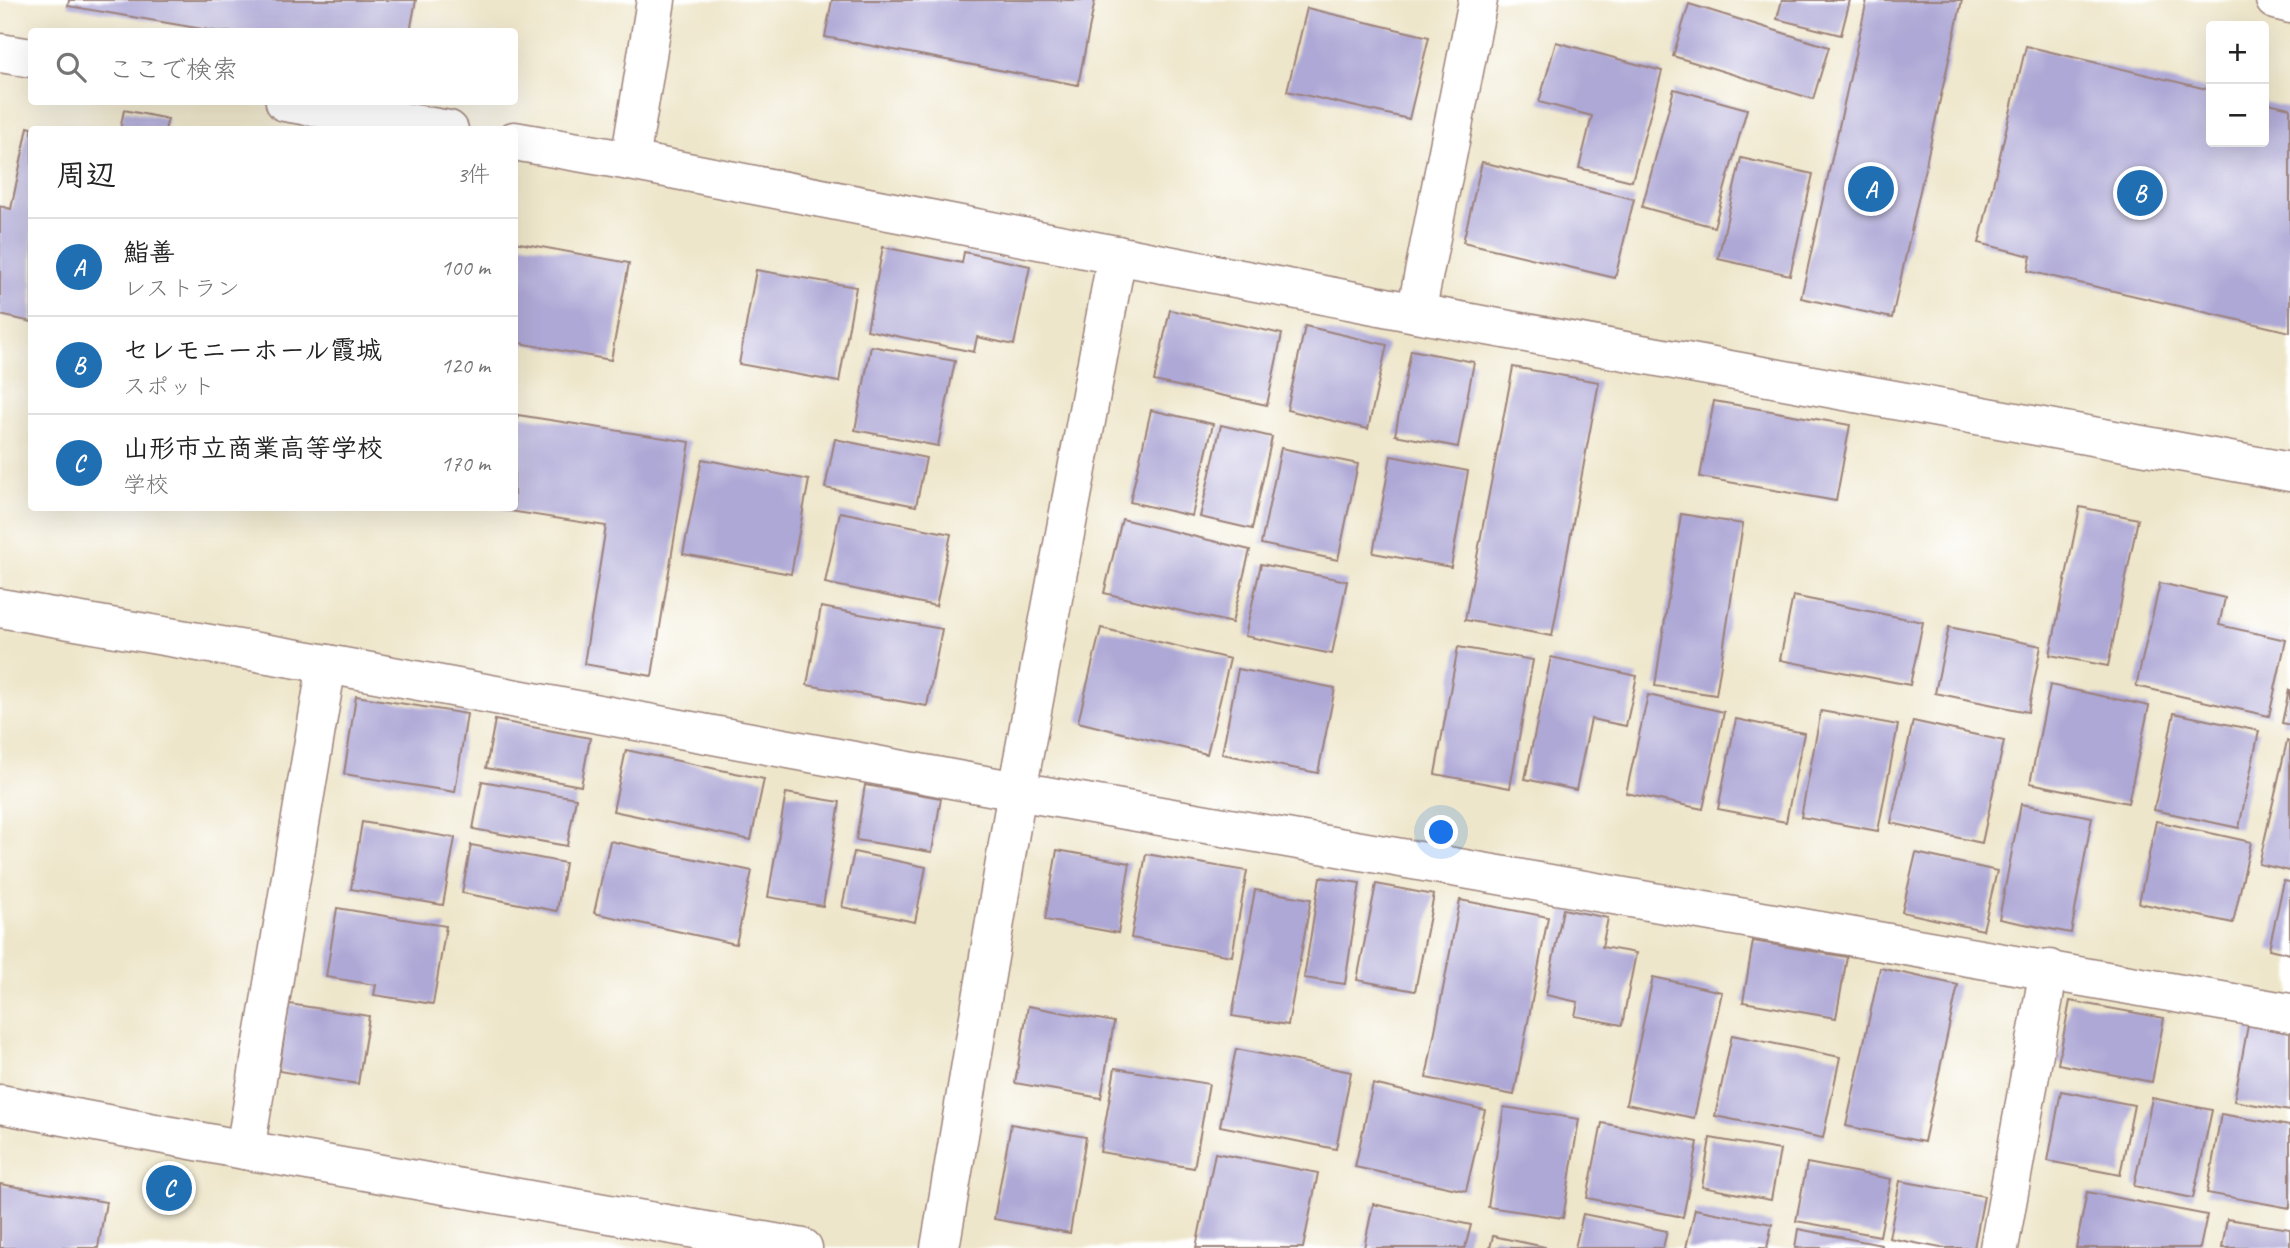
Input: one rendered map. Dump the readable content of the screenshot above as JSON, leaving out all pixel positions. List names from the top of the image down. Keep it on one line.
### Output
{"page":{"map_buttons":["+","−"],"search":"ここで検索","heading":["周辺","3件"],"pins":["A","B","C"],"list":[{"mark":"A","name":"鮨善","note":"レストラン","value":"100 m"},{"mark":"B","name":"セレモニーホール霞城","note":"スポット","value":"120 m"},{"mark":"C","name":"山形市立商業高等学校","note":"学校","value":"170 m"}]}}
